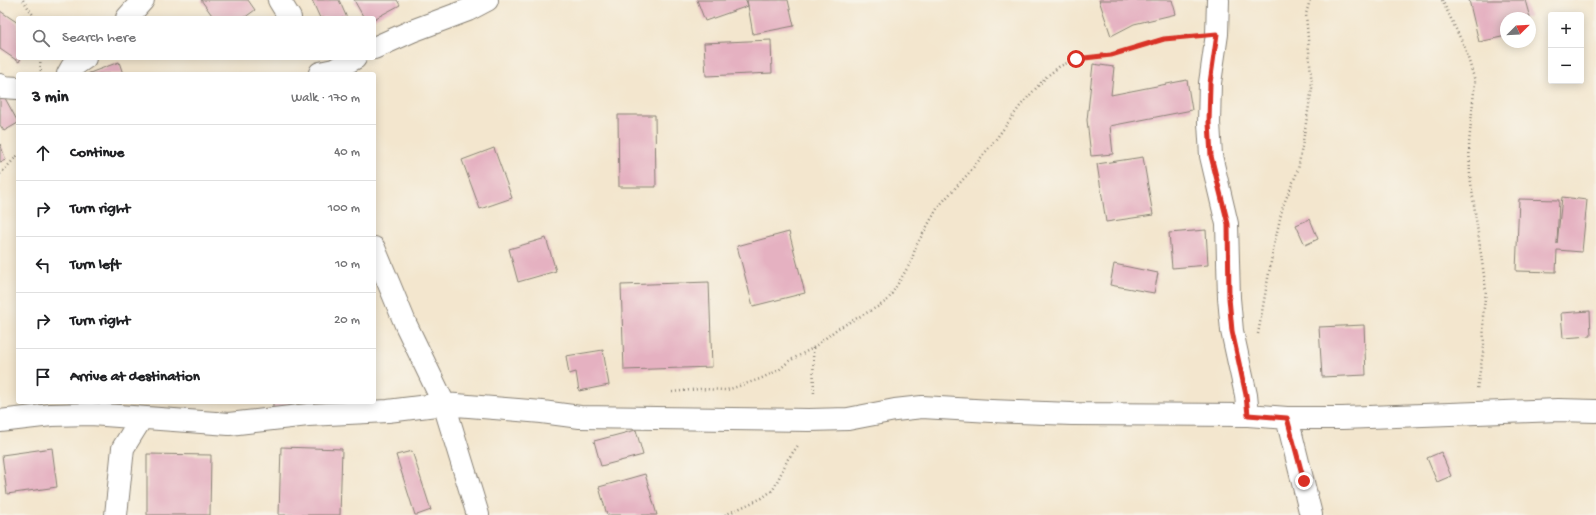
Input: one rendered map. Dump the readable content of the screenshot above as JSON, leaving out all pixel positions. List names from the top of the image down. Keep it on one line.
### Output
{"north":"top right","page":{"map_buttons":["+","−"],"search":"Search here","heading":["3 min","Walk · 170 m"],"list":[["Continue","40 m"],["Turn right","100 m"],["Turn left","10 m"],["Turn right","20 m"],"Arrive at destination"]}}
